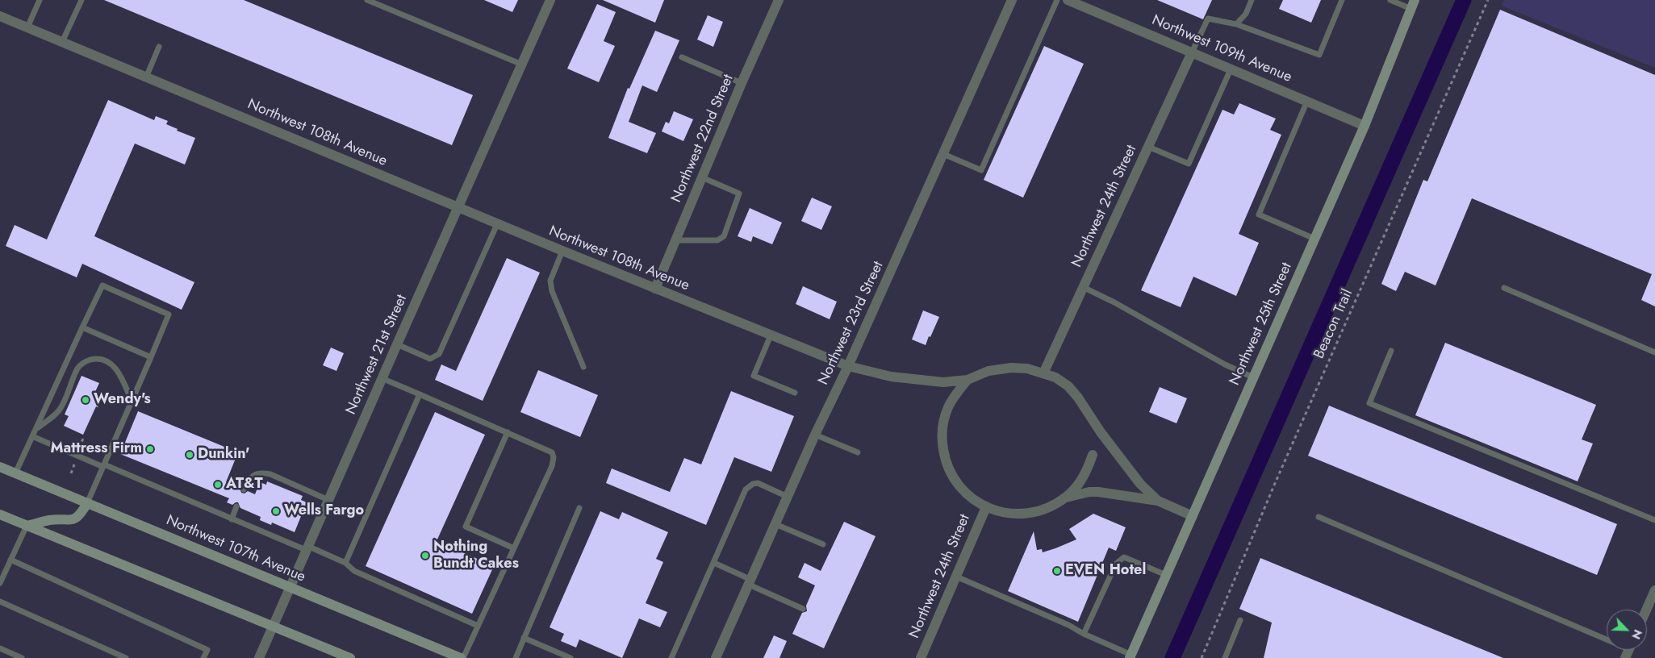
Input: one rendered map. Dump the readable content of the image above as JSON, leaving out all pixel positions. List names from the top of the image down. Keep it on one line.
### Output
{"streets":{"main road":["Northwest 25th Street","Northwest 107th Avenue"],"street":["Northwest 109th Avenue","Northwest 108th Avenue","Northwest 22nd Street","Northwest 24th Street","Northwest 23rd Street","Northwest 21st Street"],"path":["Beacon Trail"]},"crossings":[["Northwest 109th Avenue","Northwest 24th Street"],["Northwest 109th Avenue","Northwest 25th Street"],["Northwest 108th Avenue","Northwest 22nd Street"],["Northwest 108th Avenue","Northwest 24th Street"],["Northwest 108th Avenue","Northwest 23rd Street"],["Northwest 108th Avenue","Northwest 25th Street"],["Northwest 108th Avenue","Northwest 21st Street"],["Northwest 21st Street","Northwest 107th Avenue"]],"places":["Wendy's","Mattress Firm","Dunkin'","AT&T","Wells Fargo","Nothing Bundt Cakes","EVEN Hotel"],"north":"bottom right"}
